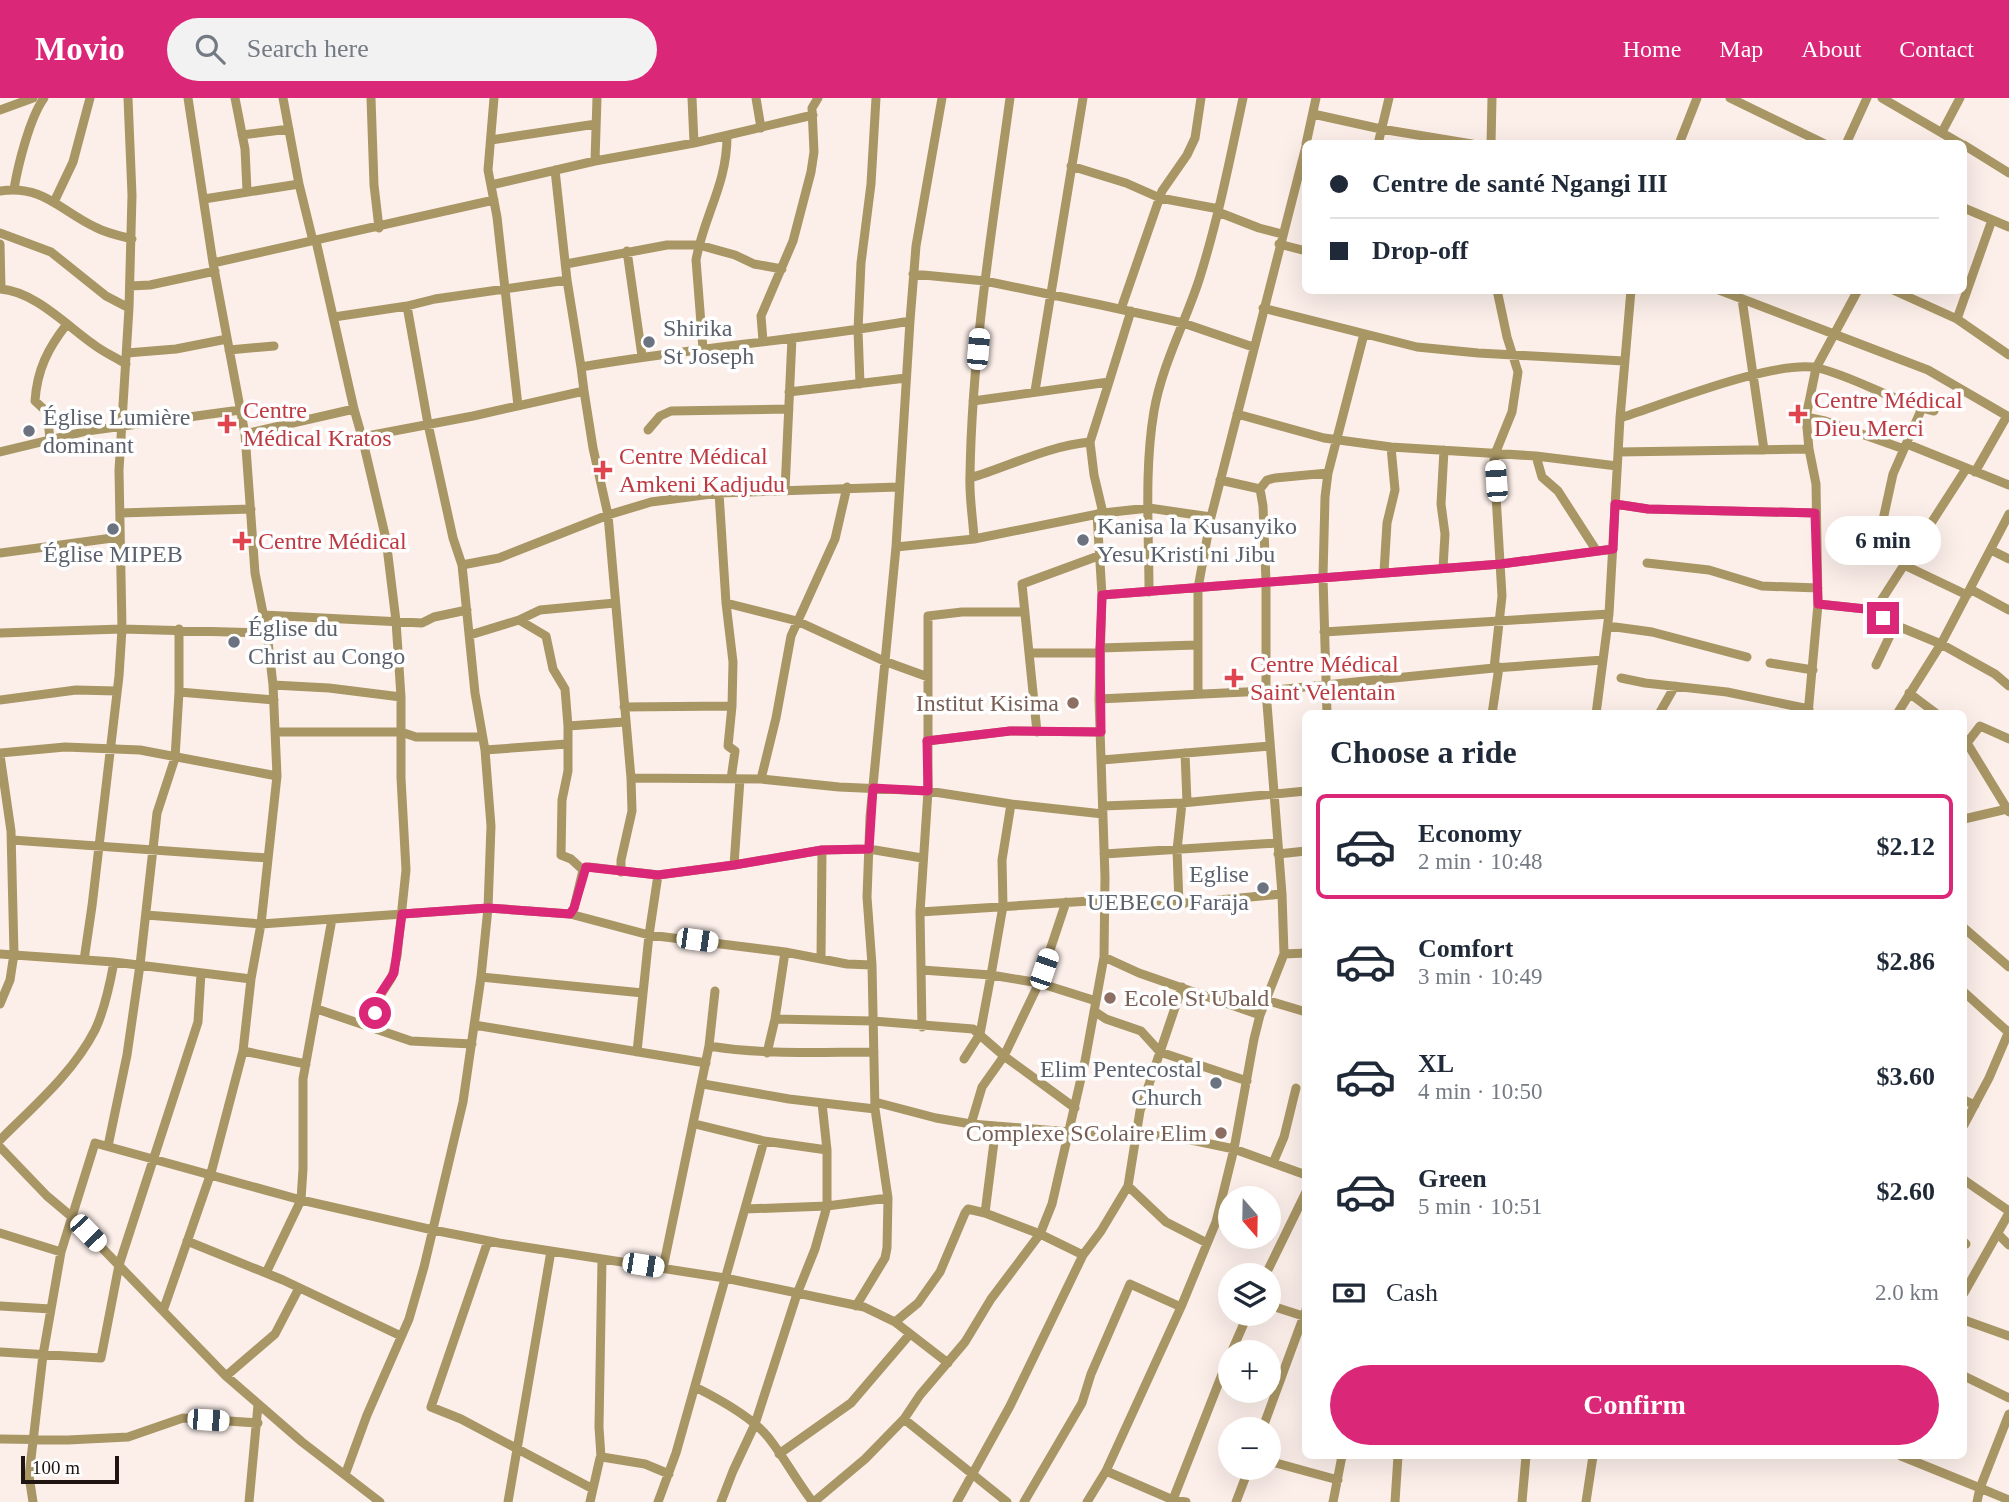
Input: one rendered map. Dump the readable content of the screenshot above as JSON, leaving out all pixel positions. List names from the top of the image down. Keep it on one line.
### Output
{"places":{"other":["Shirika St Joseph","Église Lumière dominant","Église MIPEB","Kanisa la Kusanyiko Yesu Kristi ni Jibu","Église du Christ au Congo","Institut Kisima","Eglise UEBECO Faraja","Ecole St Ubald","Elim Pentecostal Church","Complexe SColaire Elim"],"health":["Centre Médical Dieu Merci","Centre Médical Kratos","Centre Médical Amkeni Kadjudu","Centre Médical","Centre Médical Saint Velentain"]},"scale_bar":"100 m","north":"bottom","page":{"header":"Movio","search":"Search here","nav":["Home","Map","About","Contact"],"banner":["Centre de santé Ngangi III","Drop-off"],"bubble":"6 min","heading":"Choose a ride","list":[{"name":"Economy","note":"2 min · 10:48","value":"$2.12"},{"name":"Comfort","note":"3 min · 10:49","value":"$2.86"},{"name":"XL","note":"4 min · 10:50","value":"$3.60"},{"name":"Green","note":"5 min · 10:51","value":"$2.60"}],"map_buttons":["+","−"],"pay":["Cash","2.0 km"],"buttons":"Confirm","scale":"100 m"}}
